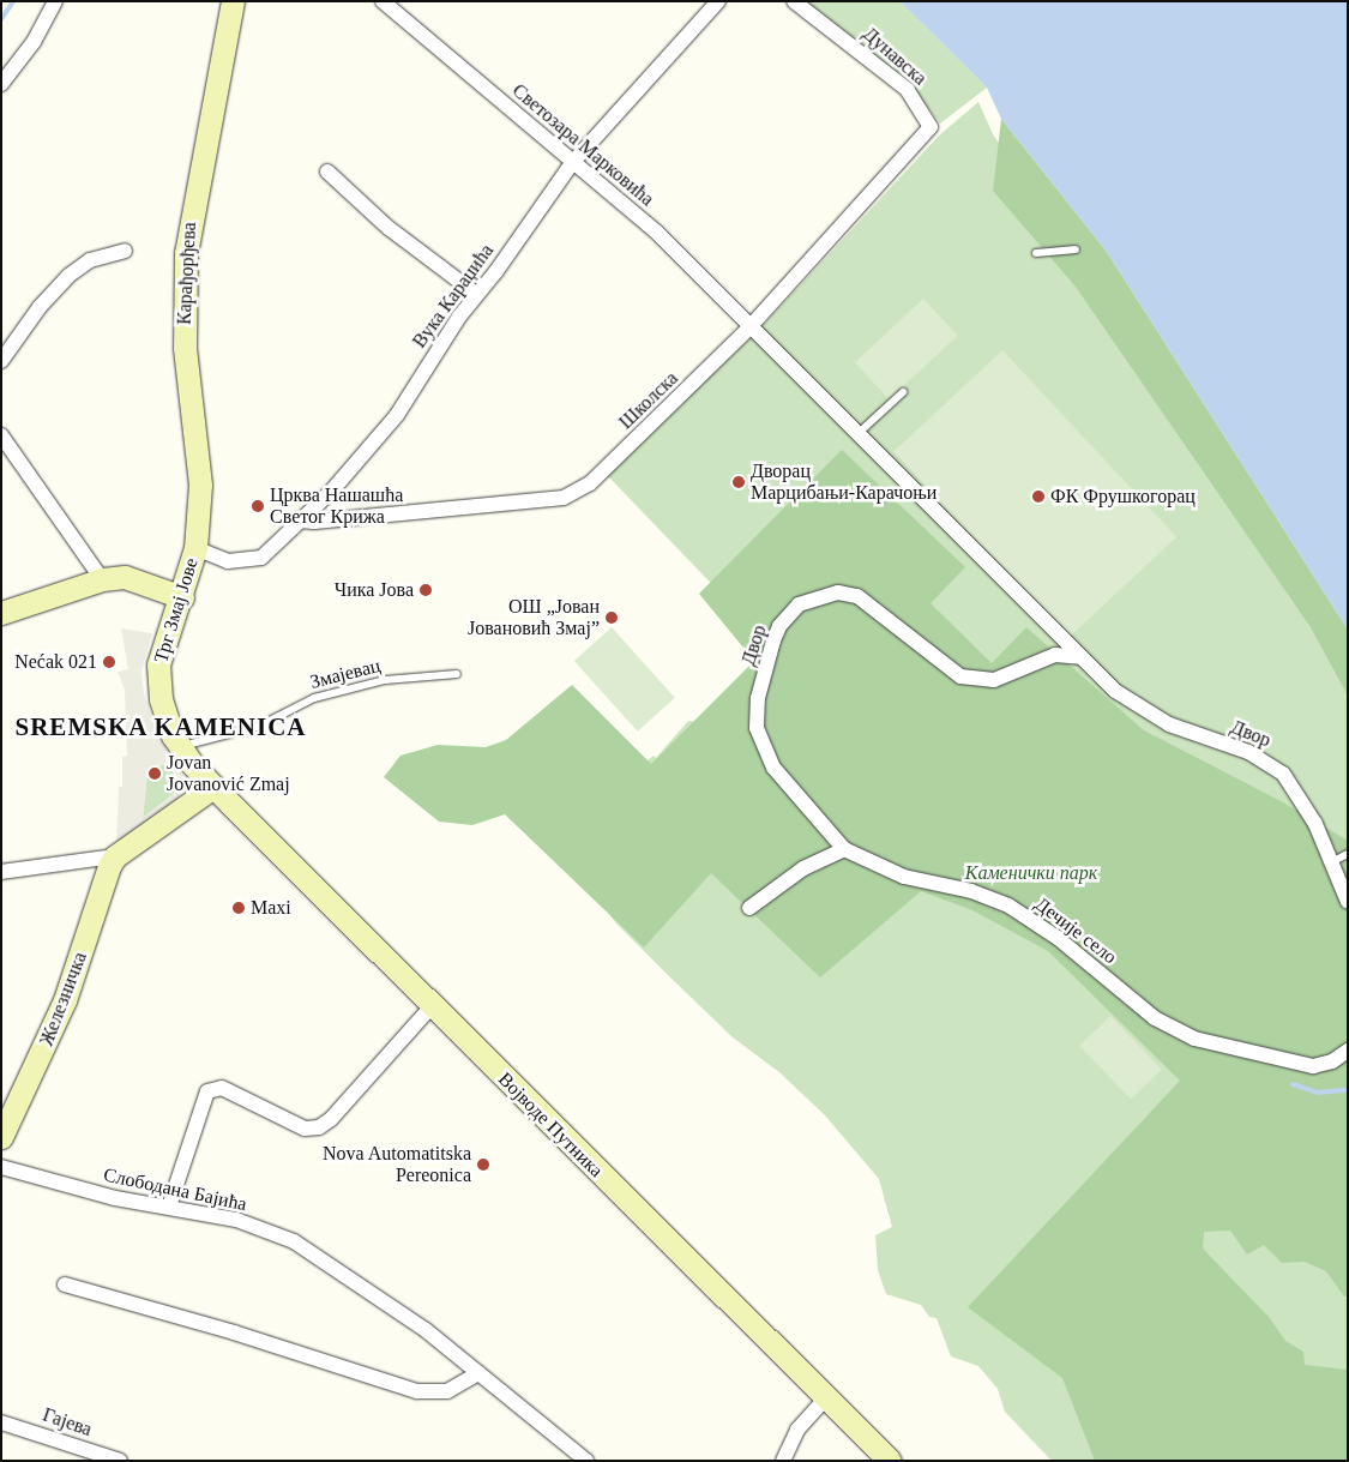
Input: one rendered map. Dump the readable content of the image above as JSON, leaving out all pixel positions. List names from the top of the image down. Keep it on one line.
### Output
{"streets":{"main road":["Карађорђева","Трг Змај Јове","Железничка","Војводе Путника"],"street":["Дунавска","Светозара Марковића","Вука Караџића","Школска","Двор","Дечије село","Слободана Бајића","Гајева"],"lane":["Змајевац"]},"crossings":[["Дунавска","Школска"],["Светозара Марковића","Вука Караџића"],["Светозара Марковића","Школска"],["Светозара Марковића","Двор"],["Карађорђева","Вука Караџића"],["Карађорђева","Трг Змај Јове"],["Вука Караџића","Школска"],["Вука Караџића","Трг Змај Јове"],["Школска","Двор"],["Трг Змај Јове","Змајевац"],["Трг Змај Јове","Војводе Путника"],["Двор","Дечије село"]],"districts":["SREMSKA KAMENICA"],"parks":["Каменички парк"],"places":["Дворац Марцибањи-Карачоњи","ФК Фрушкогорац","Црква Нашашћа Светог Крижа","Чика Јова","ОШ „Јован Јовановић Змај”","Nećak 021","Jovan Jovanović Zmaj","Maxi","Nova Automatitska Pereonica"]}
